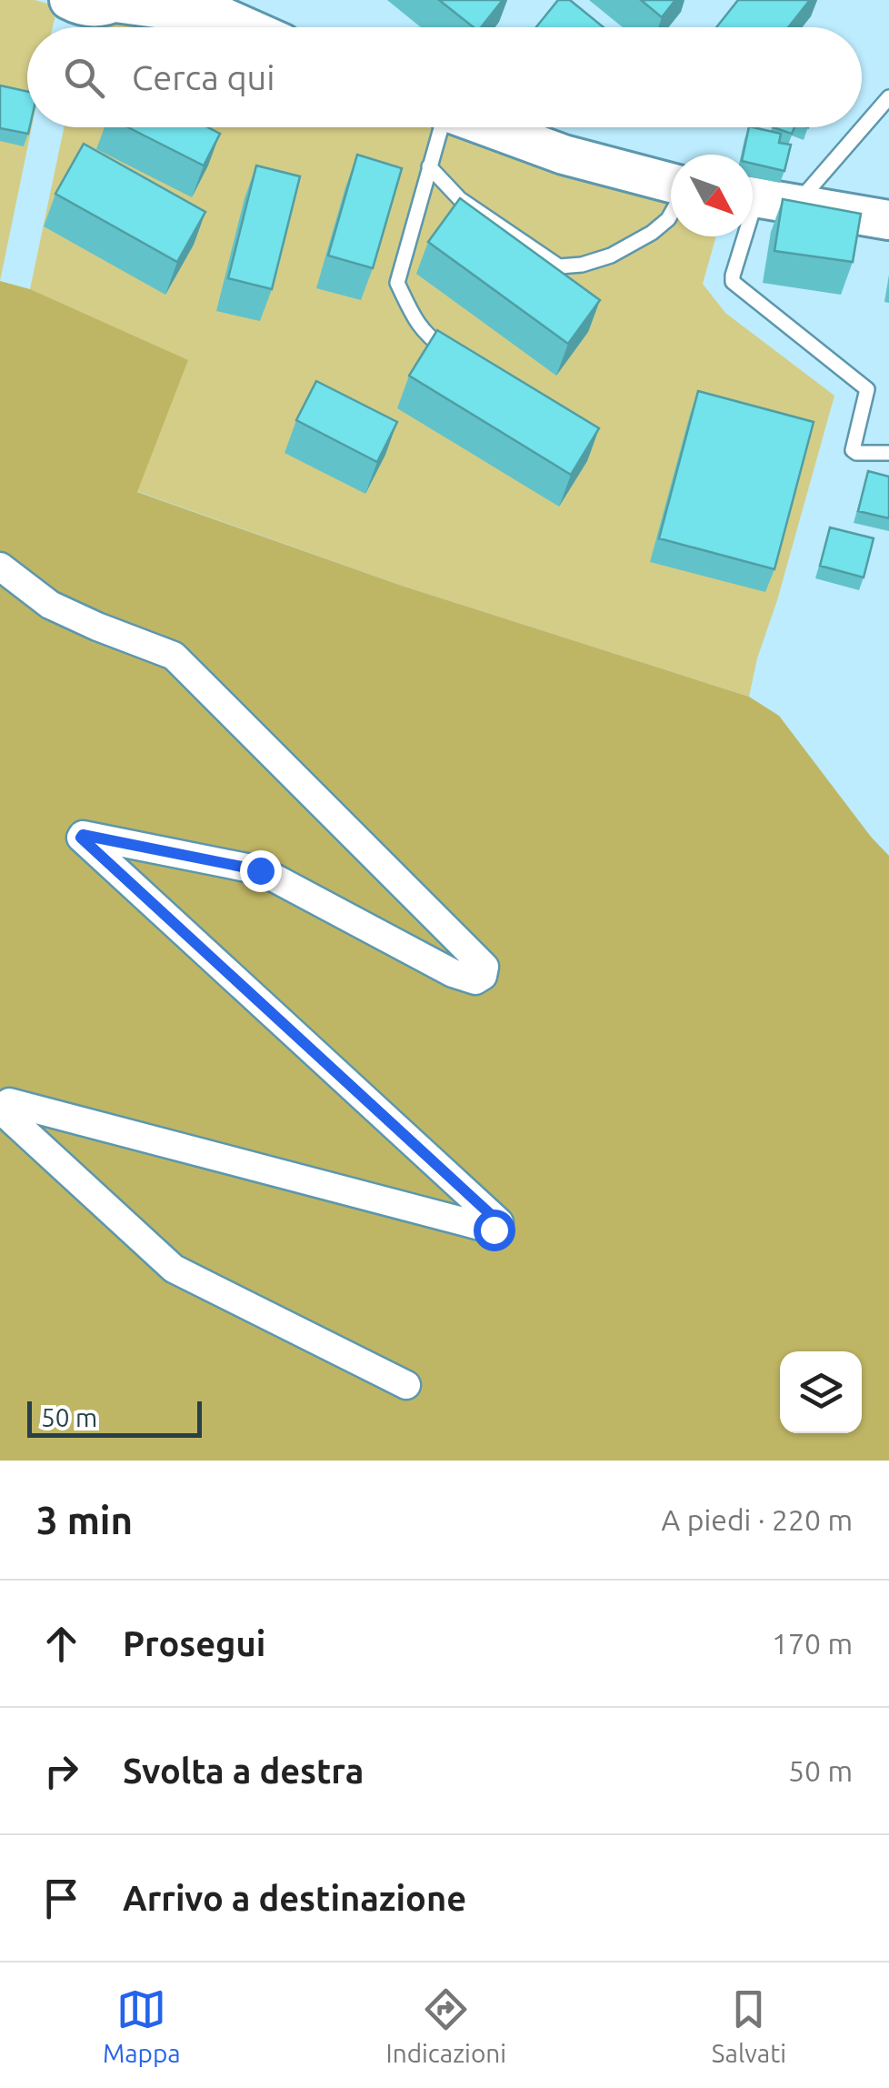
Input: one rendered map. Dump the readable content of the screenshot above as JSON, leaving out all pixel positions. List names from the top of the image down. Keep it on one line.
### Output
{"scale_bar":"50 m","north":"bottom right","page":{"search":"Cerca qui","scale":"50 m","heading":["3 min","A piedi · 220 m"],"list":[["Prosegui","170 m"],["Svolta a destra","50 m"],"Arrivo a destinazione"],"nav":["Mappa","Indicazioni","Salvati"]}}
